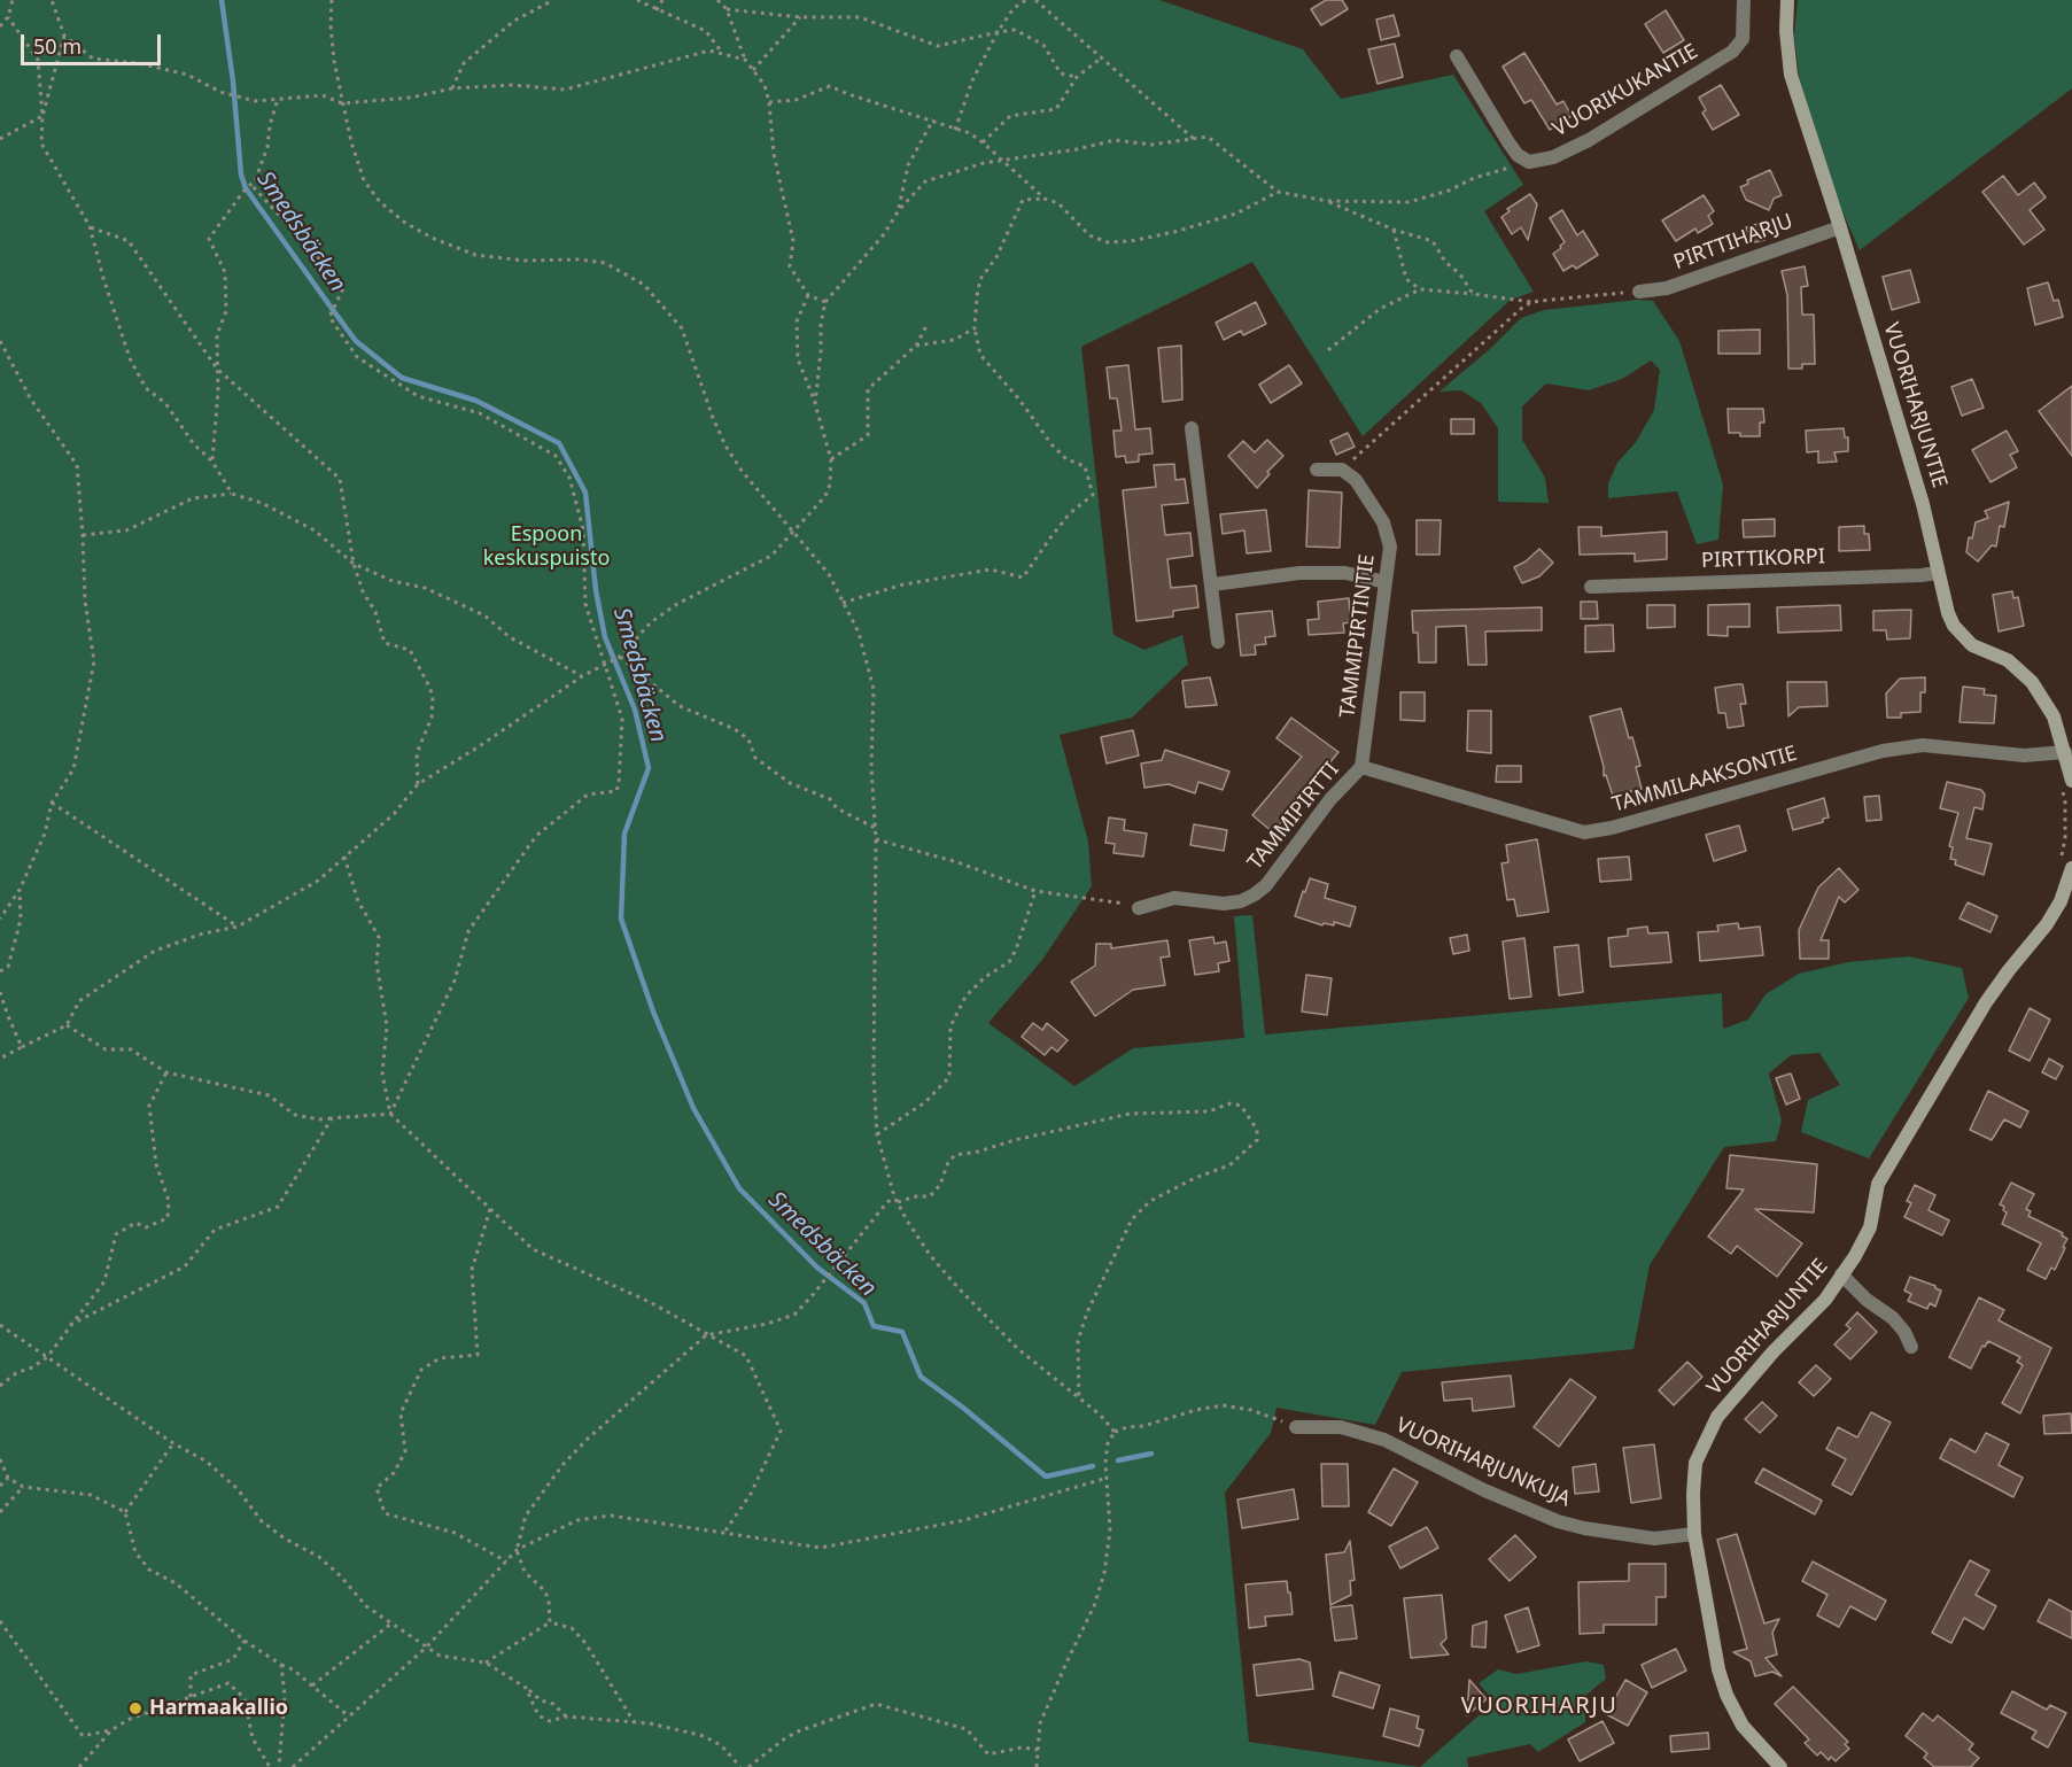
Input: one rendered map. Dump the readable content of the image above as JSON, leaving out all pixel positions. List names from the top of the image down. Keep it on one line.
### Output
{"streets":{"street":["VUORIKUKANTIE","PIRTTIHARJU","VUORIHARJUNTIE","PIRTTIKORPI","TAMMIPIRTINTIE","TAMMILAAKSONTIE","TAMMIPIRTTI","VUORIHARJUNKUJA"]},"crossings":[["PIRTTIHARJU","VUORIHARJUNTIE"],["VUORIHARJUNTIE","PIRTTIKORPI"],["VUORIHARJUNTIE","TAMMILAAKSONTIE"],["VUORIHARJUNTIE","VUORIHARJUNKUJA"],["TAMMIPIRTINTIE","TAMMILAAKSONTIE"],["TAMMIPIRTINTIE","TAMMIPIRTTI"],["TAMMILAAKSONTIE","TAMMIPIRTTI"]],"districts":["VUORIHARJU"],"water":["Smedsbäcken"],"parks":["Espoon keskuspuisto"],"places":["Harmaakallio"],"scale_bar":"50 m"}
